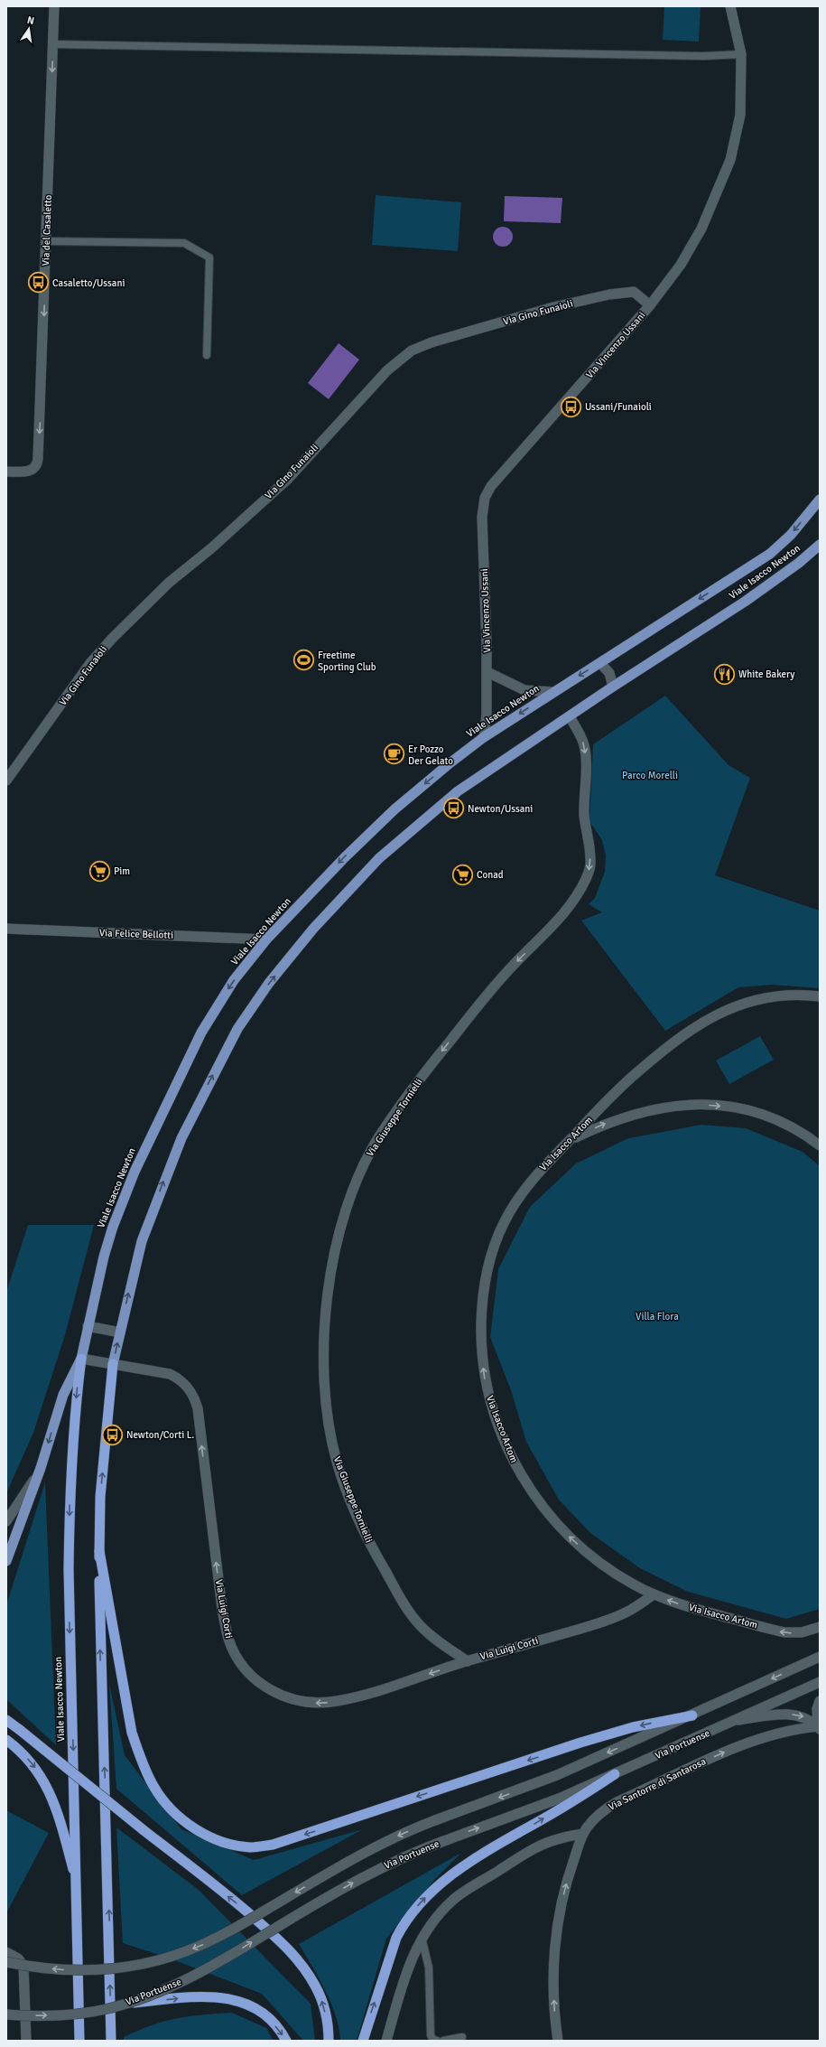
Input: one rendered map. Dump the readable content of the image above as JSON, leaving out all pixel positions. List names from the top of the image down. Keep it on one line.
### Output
{"streets":{"highway":["Viale Isacco Newton"],"street":["Via del Casaletto","Via Gino Funaioli","Via Vincenzo Ussani","Via Felice Bellotti","Via Giuseppe Tornielli","Via Isacco Artom","Via Luigi Corti","Via Portuense","Via Santorre di Santarosa"]},"crossings":[["Via Gino Funaioli","Via Vincenzo Ussani"],["Via Vincenzo Ussani","Viale Isacco Newton"],["Viale Isacco Newton","Via Felice Bellotti"],["Viale Isacco Newton","Via Giuseppe Tornielli"],["Viale Isacco Newton","Via Luigi Corti"],["Via Giuseppe Tornielli","Via Luigi Corti"],["Via Isacco Artom","Via Luigi Corti"]],"one_way":["Via del Casaletto","Via Giuseppe Tornielli"],"parks":["Parco Morelli","Villa Flora"],"places":{"bus stop":["Casaletto/Ussani","Ussani/Funaioli","Newton/Ussani","Newton/Corti L."],"sports":["Freetime Sporting Club"],"restaurant":["White Bakery"],"cafe":["Er Pozzo Der Gelato"],"supermarket":["Pim","Conad"]},"north":"top"}
